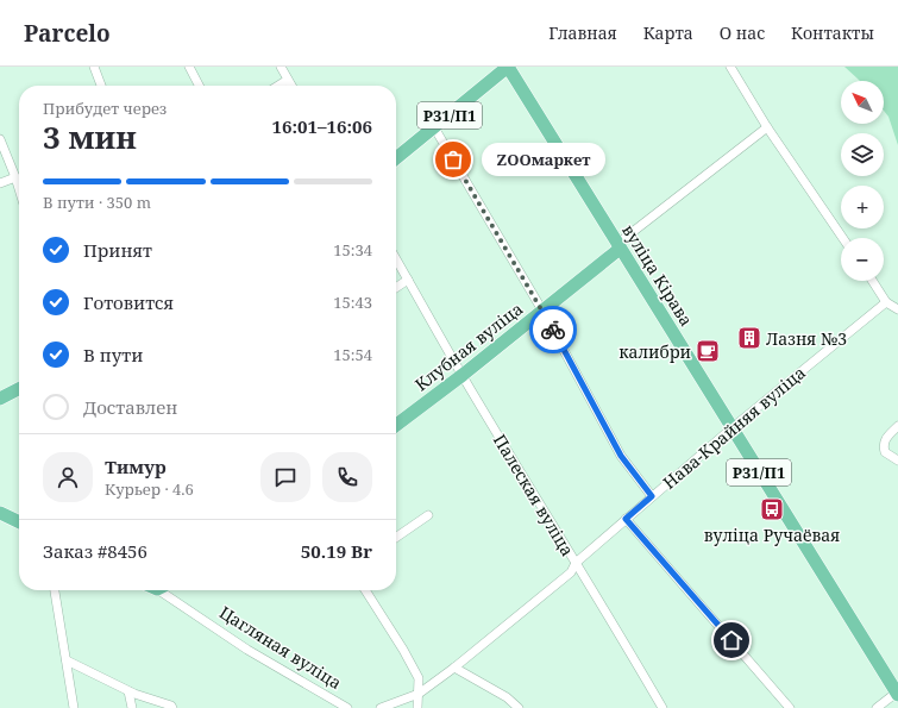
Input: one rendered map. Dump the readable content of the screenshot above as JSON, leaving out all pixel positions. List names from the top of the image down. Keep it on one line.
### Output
{"streets":{"main road":["Р31/П1","вуліца Кірава","Клубная вуліца"],"street":["Нава-Крайняя вуліца","Палеская вуліца","Цагляная вуліца"]},"crossings":[["Р31/П1","вуліца Кірава"],["вуліца Кірава","Клубная вуліца"],["вуліца Кірава","Нава-Крайняя вуліца"],["Клубная вуліца","Палеская вуліца"],["Нава-Крайняя вуліца","Палеская вуліца"]],"places":{"other":["ZOOмаркет"],"building":["Лазня №3"],"cafe":["калибри"],"bus stop":["вуліца Ручаёвая"]},"north":"top left","page":{"header":"Parcelo","nav":["Главная","Карта","О нас","Контакты"],"map_buttons":["+","−"],"heading":["3 мин","Прибудет через","16:01–16:06"],"panel":["Тимур","Курьер · 4.6","Заказ #8456","50.19 Br"],"bubble":"ZOOмаркет","bar":"В пути · 350 m","list":[["Принят","15:34"],["Готовится","15:43"],["В пути","15:54"],"Доставлен"]}}
